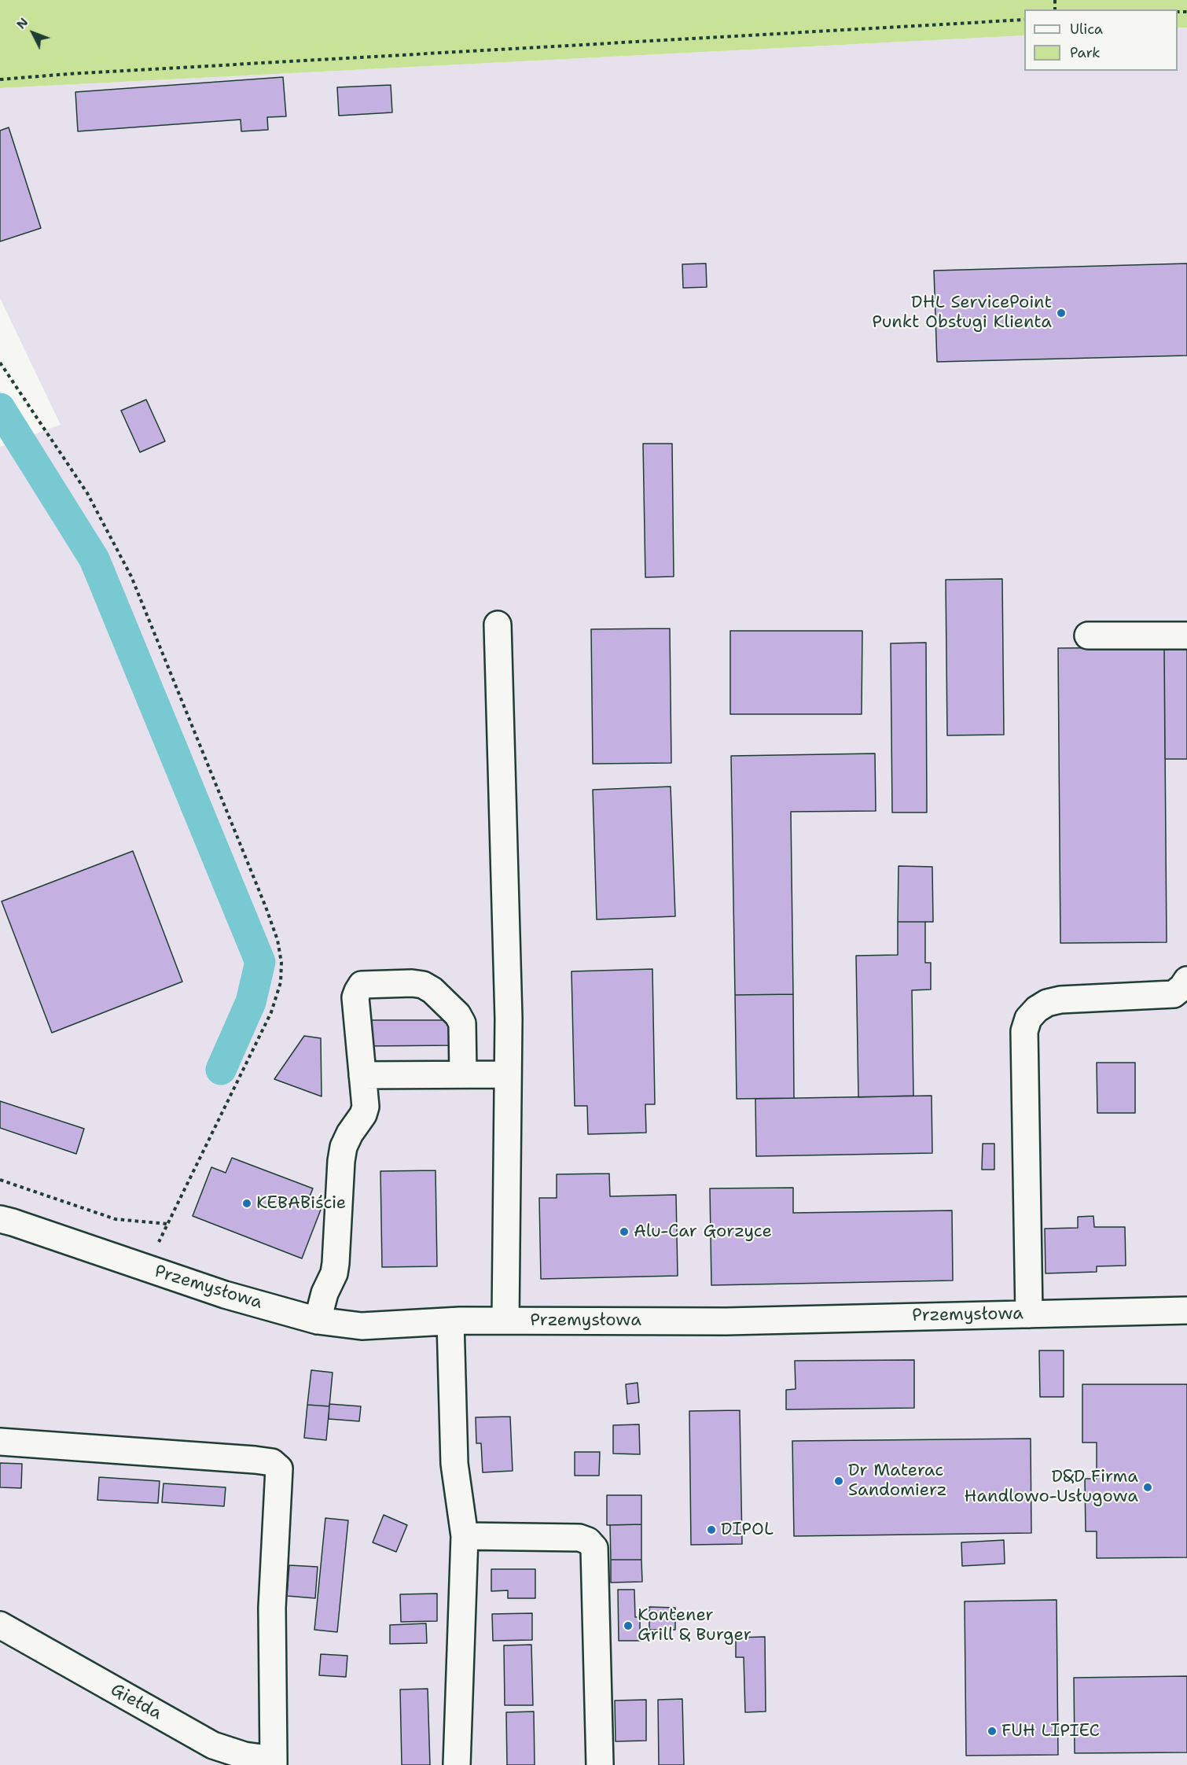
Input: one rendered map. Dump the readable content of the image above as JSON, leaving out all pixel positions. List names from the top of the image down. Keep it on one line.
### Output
{"streets":{"street":["Przemysłowa","Giełda"]},"places":["DHL ServicePoint Punkt Obsługi Klienta","KEBABiście","Alu-Car Gorzyce","Dr Materac Sandomierz","D&D Firma Handlowo-Usługowa","DIPOL","Kontener Grill & Burger","FUH LIPIEC"],"legend":["Ulica","Park"],"north":"top left"}
